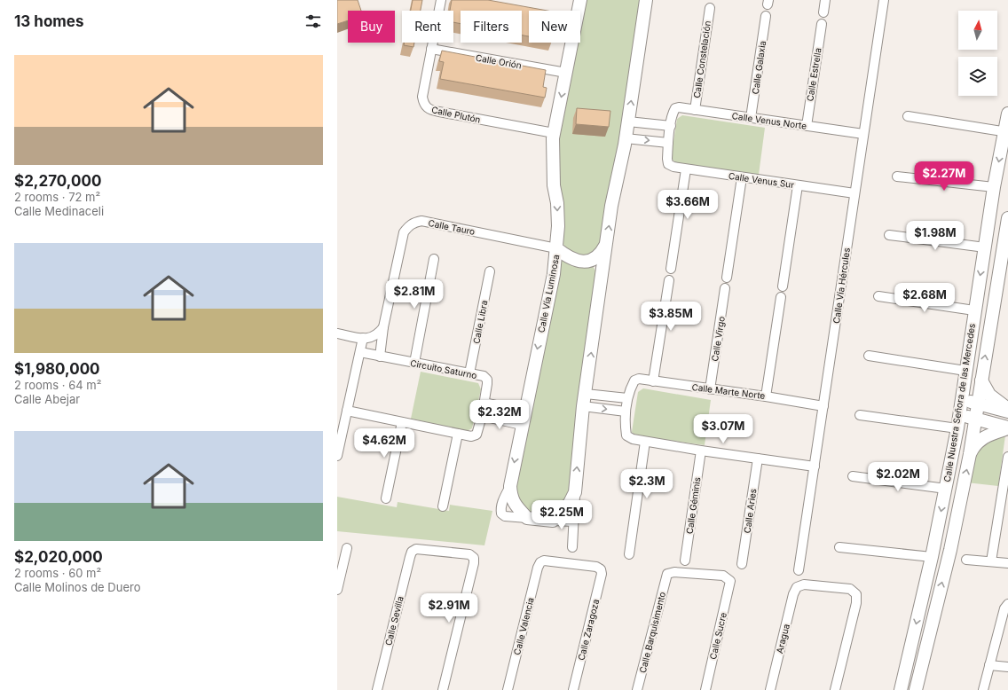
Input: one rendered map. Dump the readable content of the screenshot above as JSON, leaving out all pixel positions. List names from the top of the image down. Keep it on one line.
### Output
{"streets":{"street":["Calle Constelación","Calle Orión","Calle Galaxia","Calle Estrella","Calle Plutón","Calle Venus Norte","Calle Venus Sur","Calle Tauro","Calle Vía Hércules","Calle Vía Luminosa","Calle Libra","Calle Virgo","Circuito Saturno","Calle Marte Norte","Calle Nuestra Señora de las Mercedes","Calle Géminis","Calle Aries","Calle Sevilla","Calle Valencia","Calle Zaragoza","Calle Barquisimento","Calle Sucre","Aragua"]},"crossings":[["Calle Constelación","Calle Venus Norte"],["Calle Orión","Calle Plutón"],["Calle Orión","Calle Vía Luminosa"],["Calle Galaxia","Calle Venus Norte"],["Calle Estrella","Calle Venus Norte"],["Calle Plutón","Calle Vía Luminosa"],["Calle Venus Norte","Calle Vía Hércules"],["Calle Venus Sur","Calle Vía Hércules"],["Calle Tauro","Calle Vía Luminosa"],["Calle Tauro","Circuito Saturno"],["Calle Vía Hércules","Calle Marte Norte"],["Calle Libra","Circuito Saturno"],["Calle Virgo","Calle Marte Norte"],["Calle Valencia","Calle Zaragoza"],["Calle Barquisimento","Calle Sucre"]],"north":"top","page":{"heading":"13 homes","chip":["Buy","Rent","Filters","New"],"list":[{"name":"$2,270,000","note":"2 rooms · 72 m² · Calle Medinaceli"},{"name":"$1,980,000","note":"2 rooms · 64 m² · Calle Abejar"},{"name":"$2,020,000","note":"2 rooms · 60 m² · Calle Molinos de Duero"}],"price":["$2.27M","$3.66M","$1.98M","$2.81M","$2.68M","$3.85M","$2.32M","$3.07M","$4.62M","$2.02M","$2.3M","$2.25M","$2.91M"]}}
